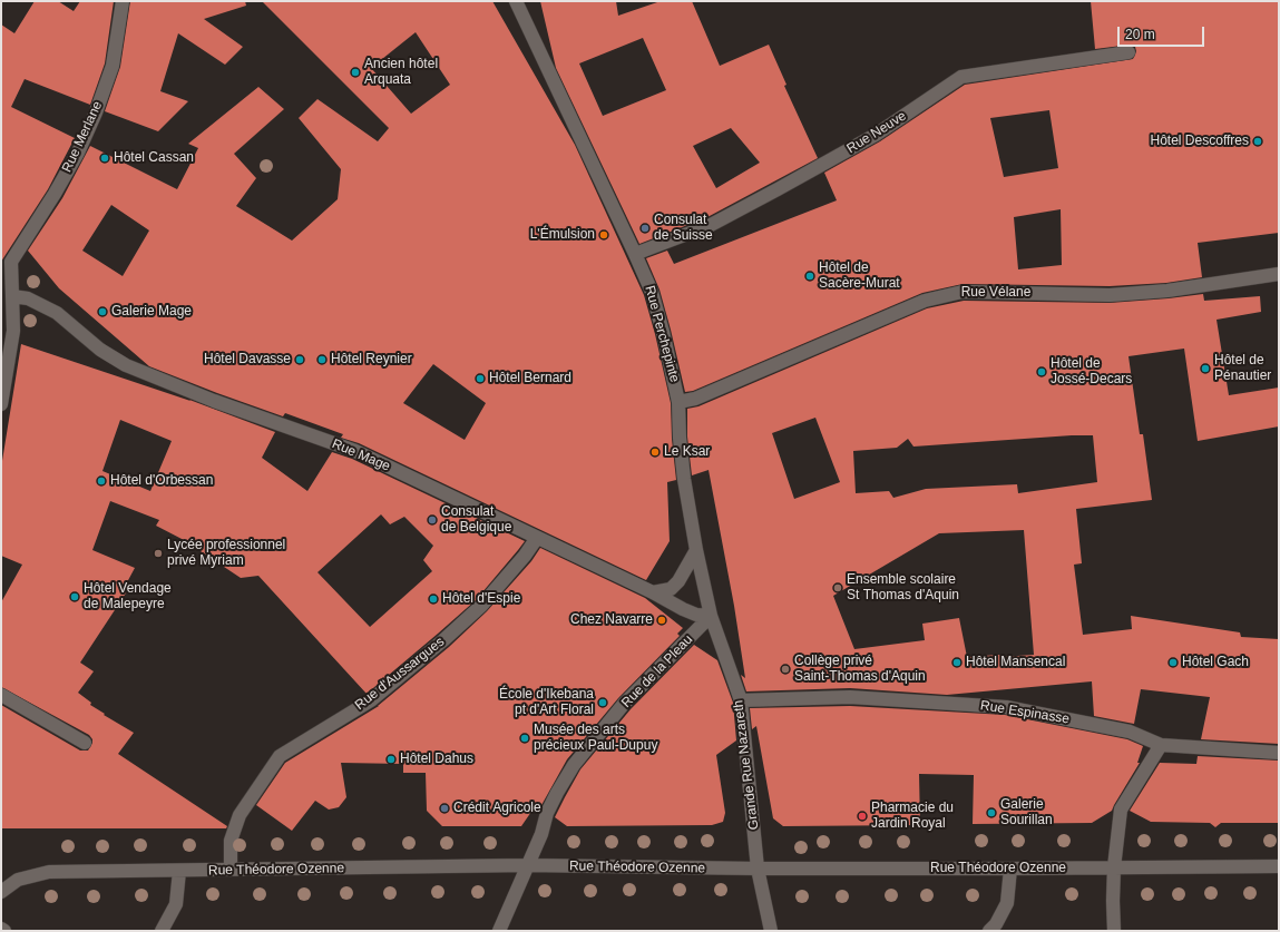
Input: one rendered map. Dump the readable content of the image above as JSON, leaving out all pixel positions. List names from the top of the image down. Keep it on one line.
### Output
{"streets":{"street":["Rue Neuve","Rue Merlane","Rue Vélane","Rue Perchepinte","Rue Mage","Rue de la Pleau","Rue d'Aussargues","Rue Espinasse","Grande Rue Nazareth","Rue Théodore Ozenne"]},"crossings":[["Rue Neuve","Rue Perchepinte"],["Rue Vélane","Rue Perchepinte"],["Rue Perchepinte","Grande Rue Nazareth"],["Rue Mage","Rue de la Pleau"],["Rue Mage","Rue d'Aussargues"],["Rue Mage","Grande Rue Nazareth"],["Rue de la Pleau","Grande Rue Nazareth"],["Rue de la Pleau","Rue Théodore Ozenne"],["Rue d'Aussargues","Rue Théodore Ozenne"],["Rue Espinasse","Grande Rue Nazareth"],["Grande Rue Nazareth","Rue Théodore Ozenne"]],"places":["Ancien hôtel Arquata","Hôtel Descoffres","Hôtel Cassan","Consulat de Suisse","L'Émulsion","Hôtel de Sacère-Murat","Galerie Mage","Hôtel Davasse","Hôtel Reynier","Hôtel de Pénautier","Hôtel de Jossé-Decars","Hôtel Bernard","Le Ksar","Hôtel d'Orbessan","Consulat de Belgique","Lycée professionnel privé Myriam","Ensemble scolaire St Thomas d'Aquin","Hôtel Vendage de Malepeyre","Hôtel d'Espie","Chez Navarre","Hôtel Mansencal","Hôtel Gach","Collège privé Saint-Thomas d'Aquin","École d'Ikebana pt d'Art Floral","Musée des arts précieux Paul-Dupuy","Hôtel Dahus","Crédit Agricole","Galerie Sourillan","Pharmacie du Jardin Royal"],"scale_bar":"20 m"}
